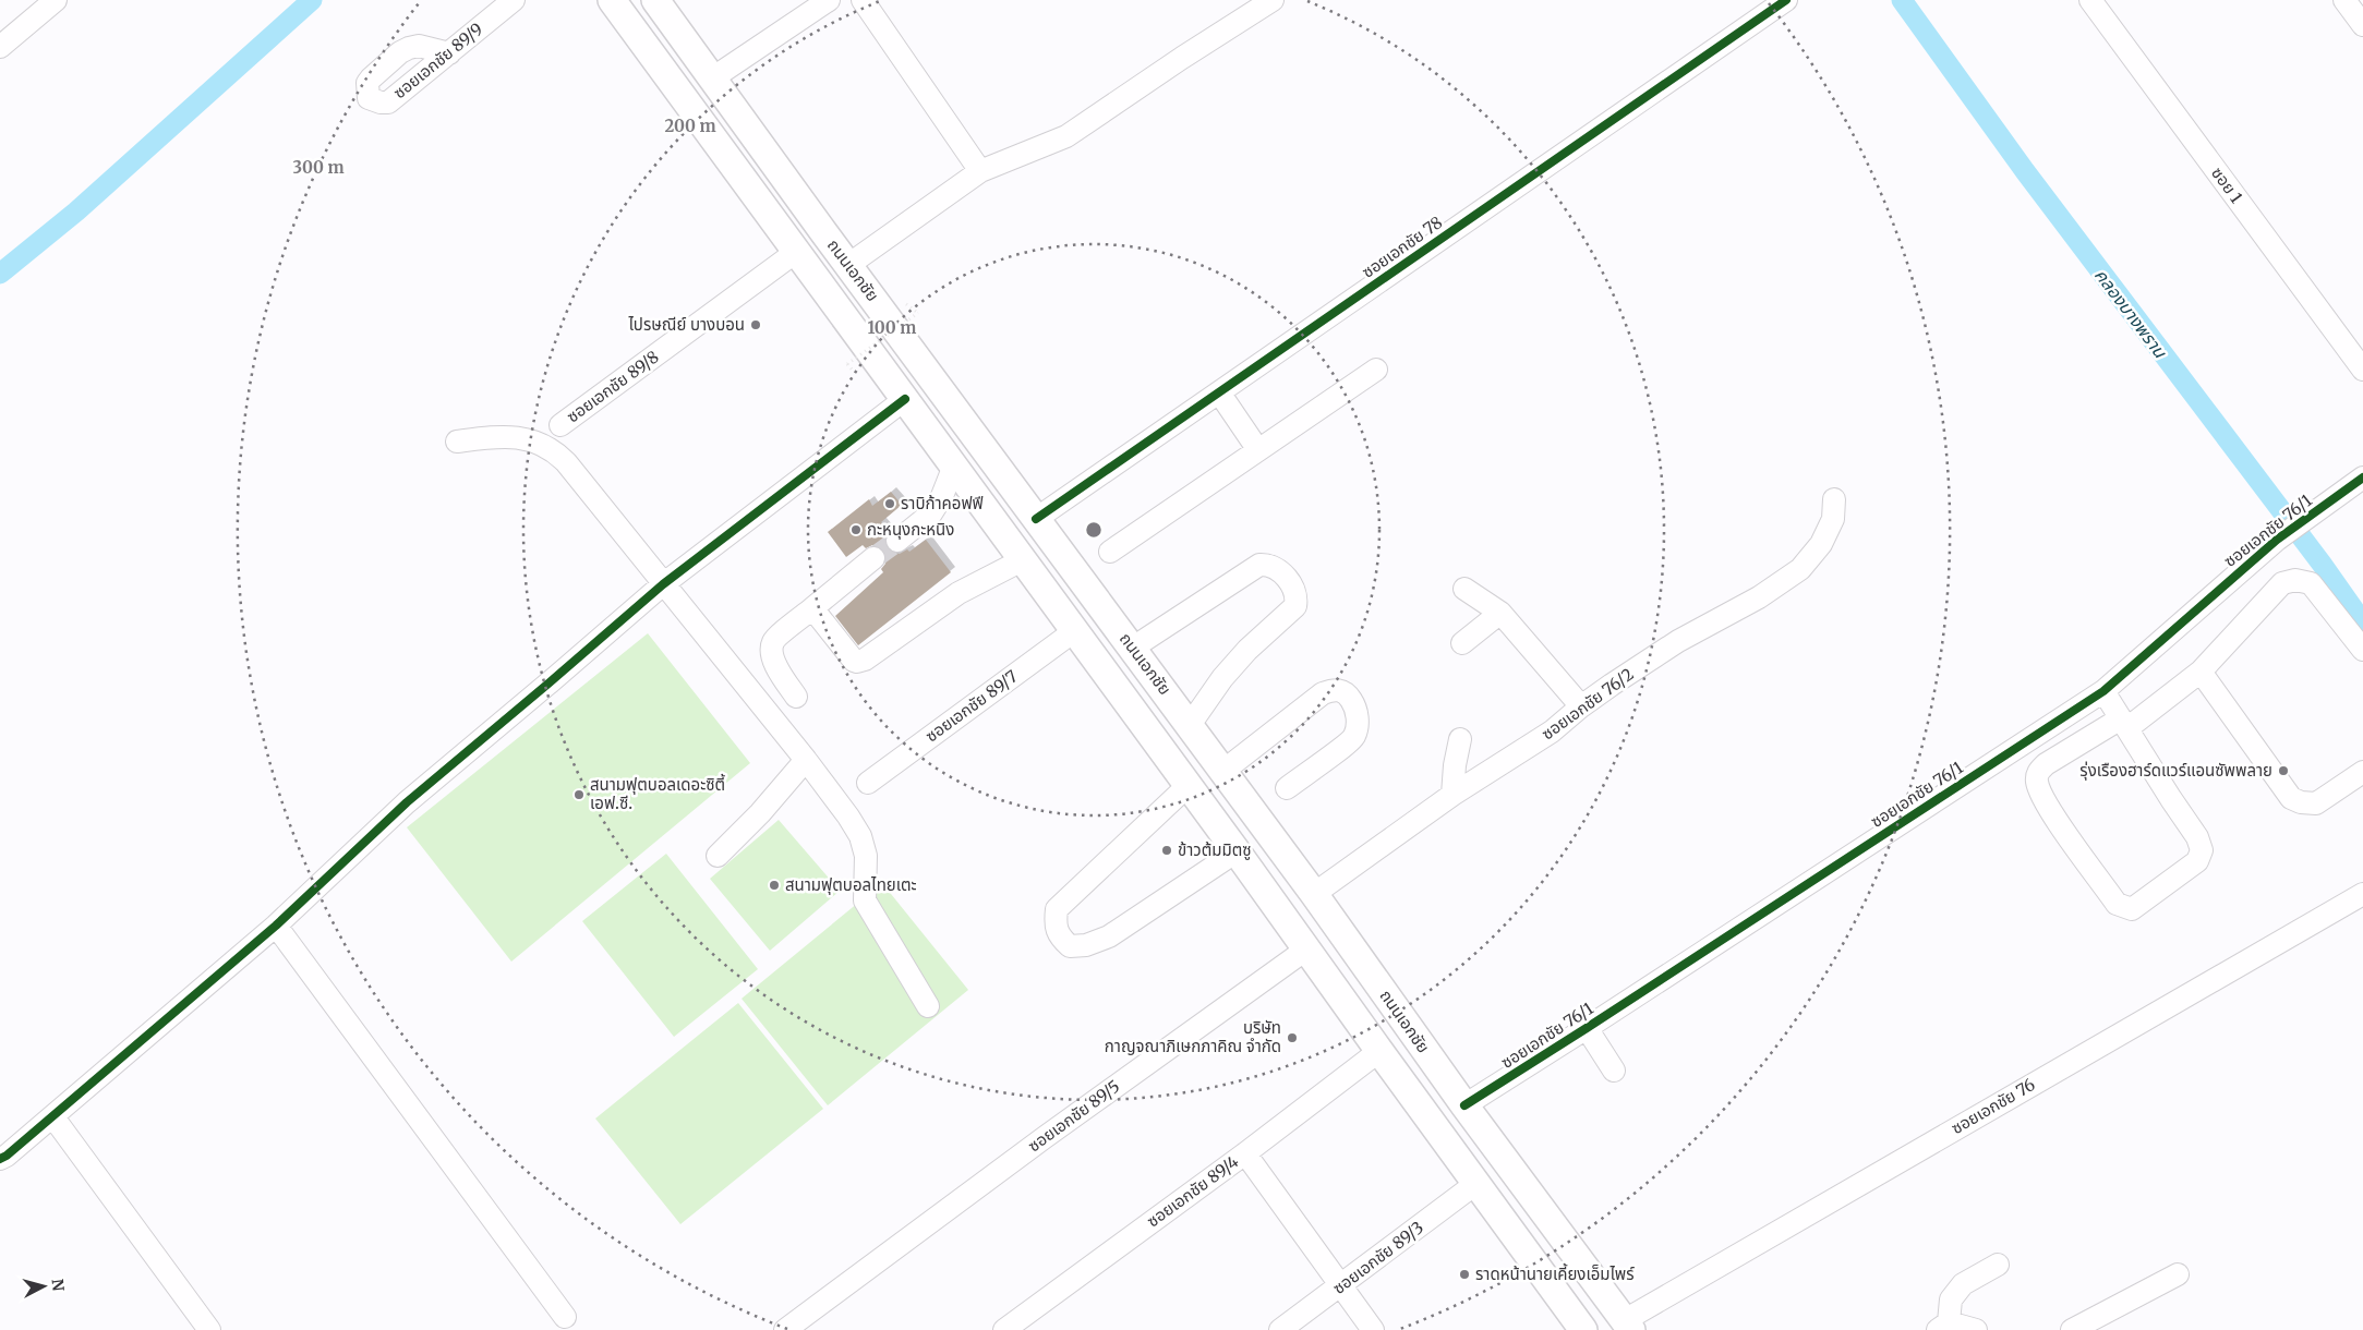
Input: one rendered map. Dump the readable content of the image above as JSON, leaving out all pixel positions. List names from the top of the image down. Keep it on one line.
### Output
{"streets":{"main road":["ถนนเอกชัย"],"street":["ซอยเอกชัย 89/9","ซอย 1","ซอยเอกชัย 78","ซอยเอกชัย 89/8","ซอยเอกชัย 76/1","ซอยเอกชัย 76/2","ซอยเอกชัย 89/7","ซอยเอกชัย 76","ซอยเอกชัย 89/5","ซอยเอกชัย 89/4","ซอยเอกชัย 89/3"]},"crossings":[["ซอยเอกชัย 78","ถนนเอกชัย"],["ถนนเอกชัย","ซอยเอกชัย 89/8"],["ถนนเอกชัย","ซอยเอกชัย 76/1"],["ถนนเอกชัย","ซอยเอกชัย 76/2"],["ถนนเอกชัย","ซอยเอกชัย 89/7"],["ถนนเอกชัย","ซอยเอกชัย 76"],["ถนนเอกชัย","ซอยเอกชัย 89/5"],["ถนนเอกชัย","ซอยเอกชัย 89/4"],["ถนนเอกชัย","ซอยเอกชัย 89/3"]],"water":["คลองบางพราน"],"places":["ไปรษณีย์ บางบอน","ราบิก้าคอฟฟี","กะหนุงกะหนิง","รุ่งเรืองฮาร์ดแวร์แอนซัพพลาย","สนามฟุตบอลเดอะซิตี้ เอฟ.ซี.","ข้าวต้มมิตซู","สนามฟุตบอลไทยเตะ","บริษัท กาญจณาภิเษกภาคิณ จำกัด","ราดหน้านายเคี้ยงเอ็มไพร์"],"north":"right","rings":["200 m","300 m","100 m"]}
